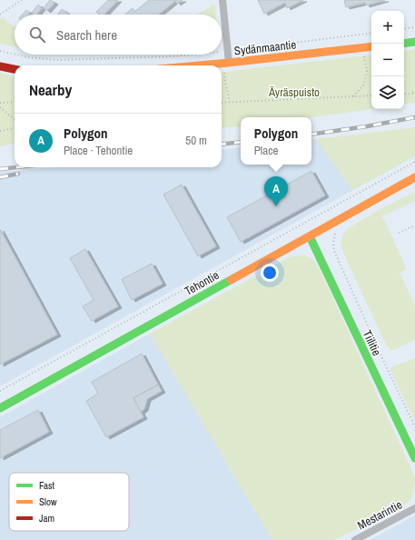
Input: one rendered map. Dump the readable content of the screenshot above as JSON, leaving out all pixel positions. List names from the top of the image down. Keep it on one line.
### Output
{"streets":{"street":["Sydänmaantie","Tehontie","Tiilitie","Mestarintie"]},"crossings":[["Tehontie","Tiilitie"]],"parks":["Äyräspuisto"],"legend":["Fast","Slow","Jam"],"page":{"map_buttons":["+","−"],"search":"Search here","heading":"Nearby","list":[{"mark":"A","name":"Polygon","note":"Place · Tehontie","value":"50 m"}],"popup":["Polygon","Place"],"pins":"A"}}
